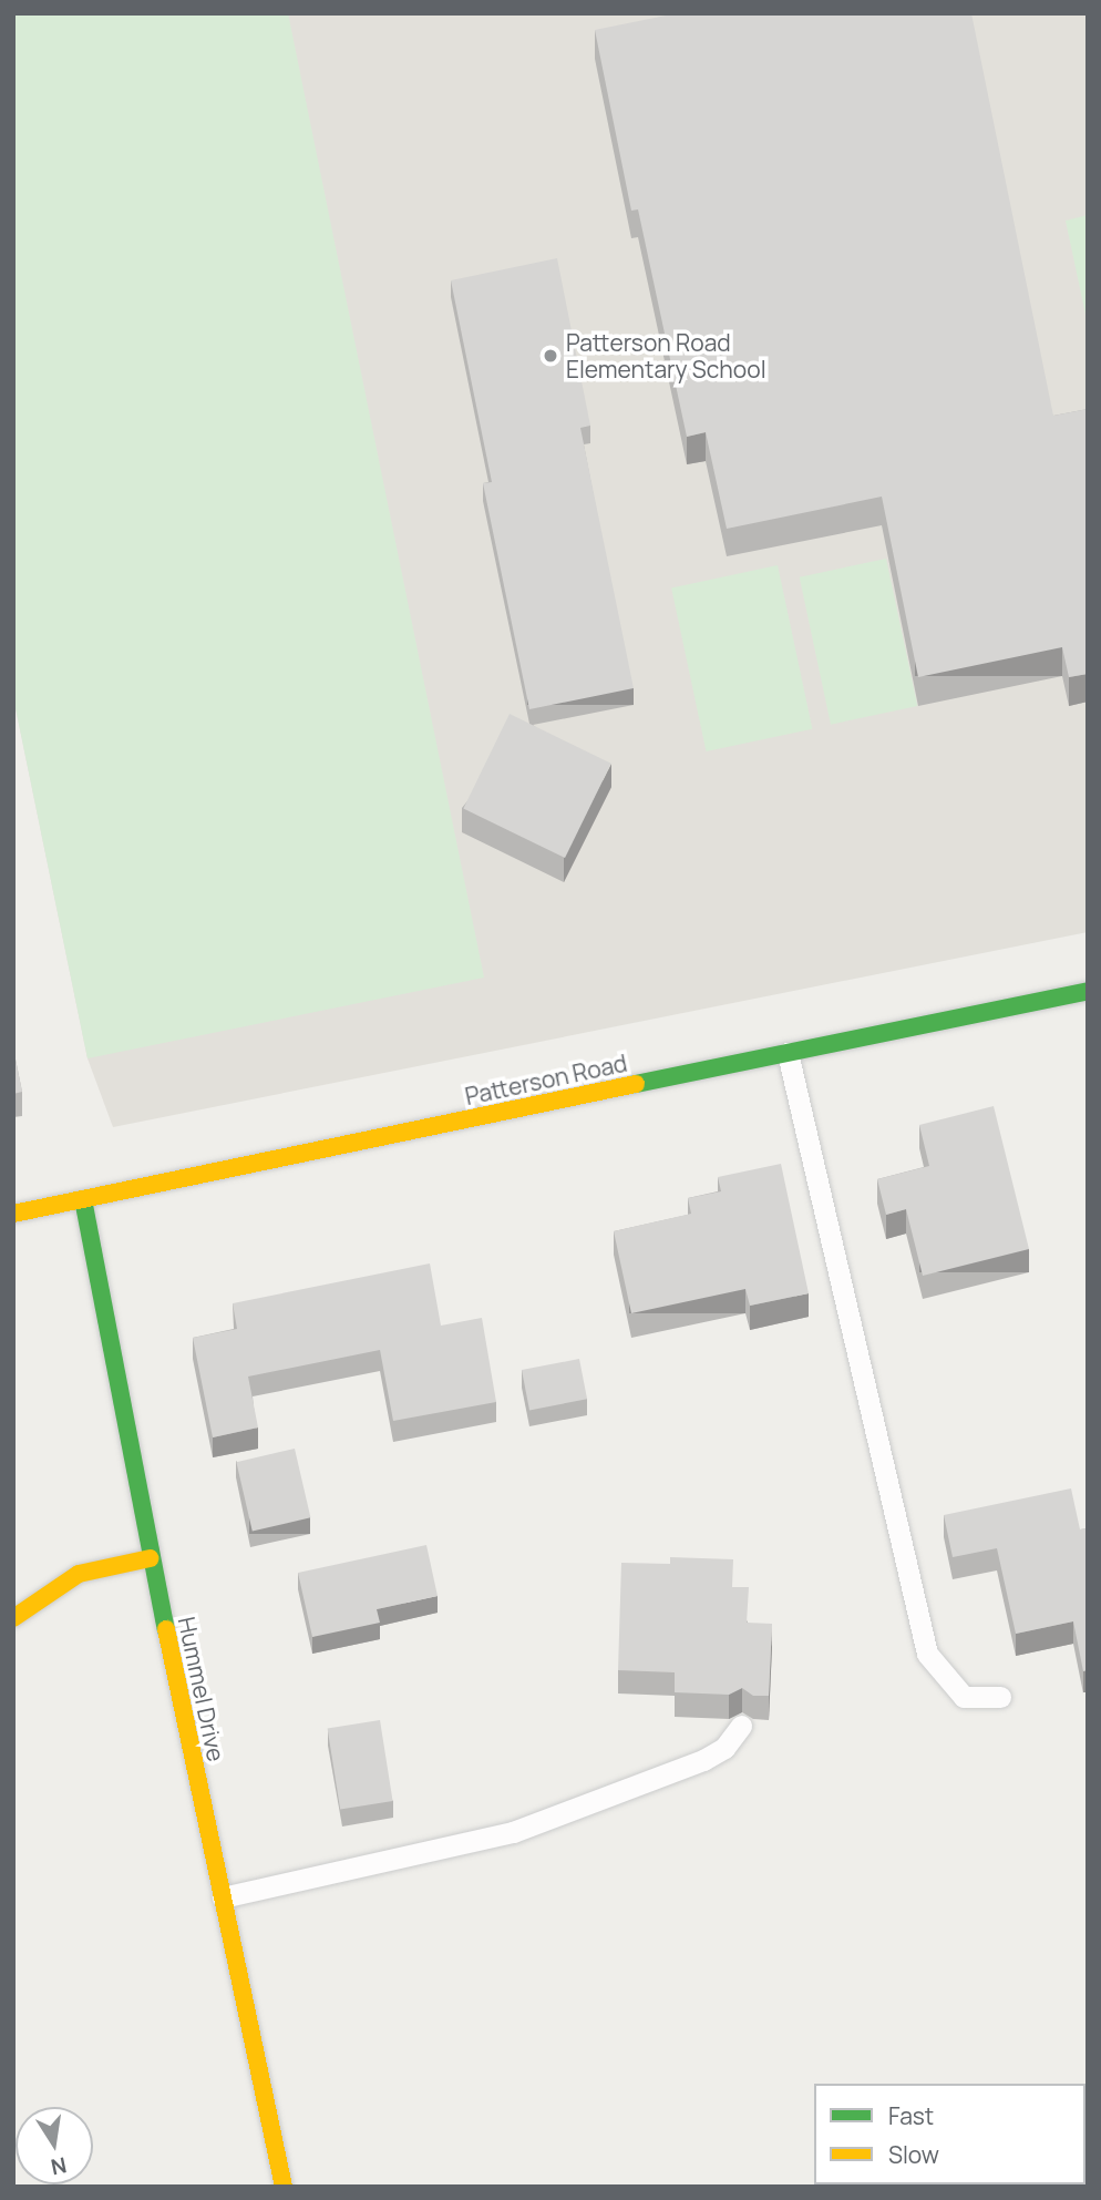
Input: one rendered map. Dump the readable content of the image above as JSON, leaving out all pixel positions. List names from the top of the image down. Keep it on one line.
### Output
{"streets":{"street":["Patterson Road","Hummel Drive"]},"crossings":[["Patterson Road","Hummel Drive"]],"places":["Patterson Road Elementary School"],"legend":["Fast","Slow"],"north":"bottom"}
